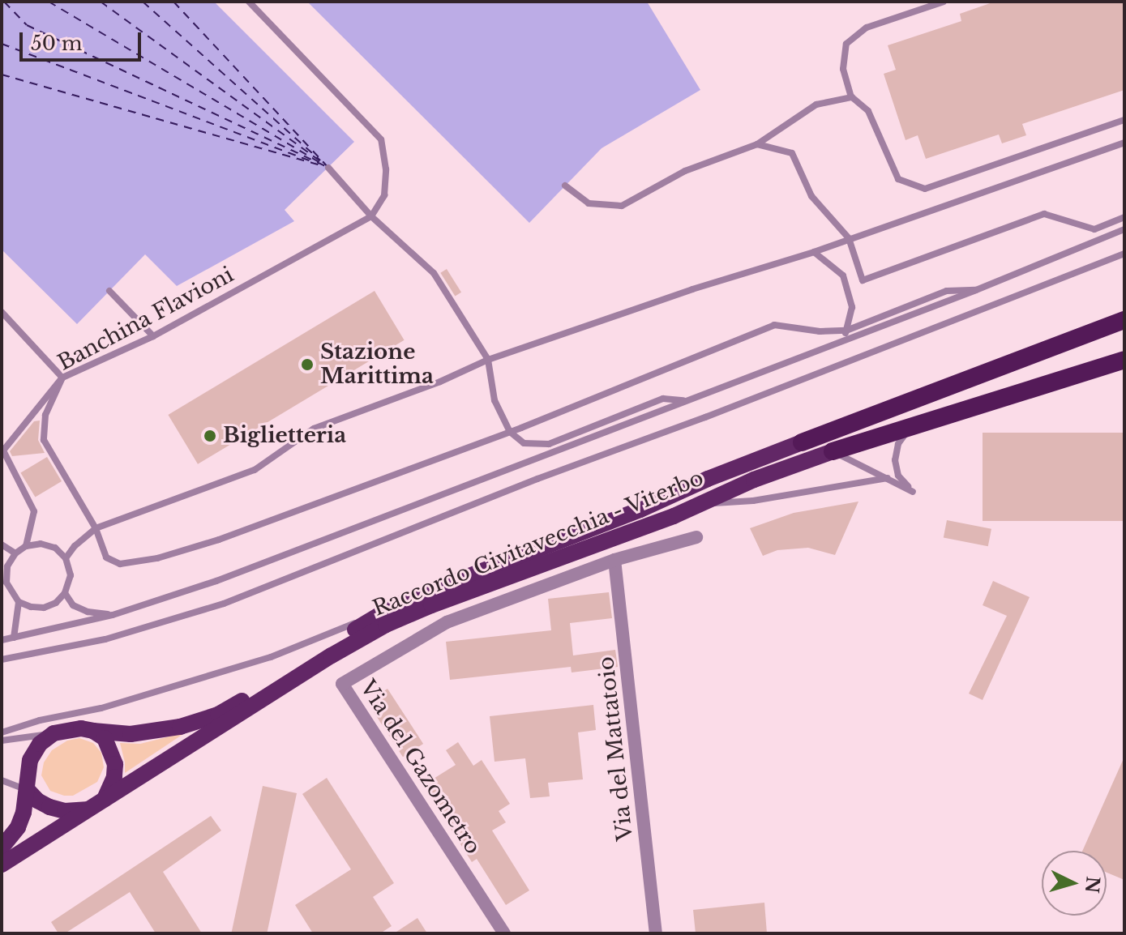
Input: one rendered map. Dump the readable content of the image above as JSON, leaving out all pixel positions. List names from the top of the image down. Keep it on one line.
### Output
{"streets":{"main road":["Raccordo Civitavecchia - Viterbo"],"street":["Via del Mattatoio","Via del Gazometro"],"lane":["Banchina Flavioni"]},"crossings":[["Via del Mattatoio","Via del Gazometro"]],"places":["Stazione Marittima","Biglietteria"],"scale_bar":"50 m","north":"right"}
